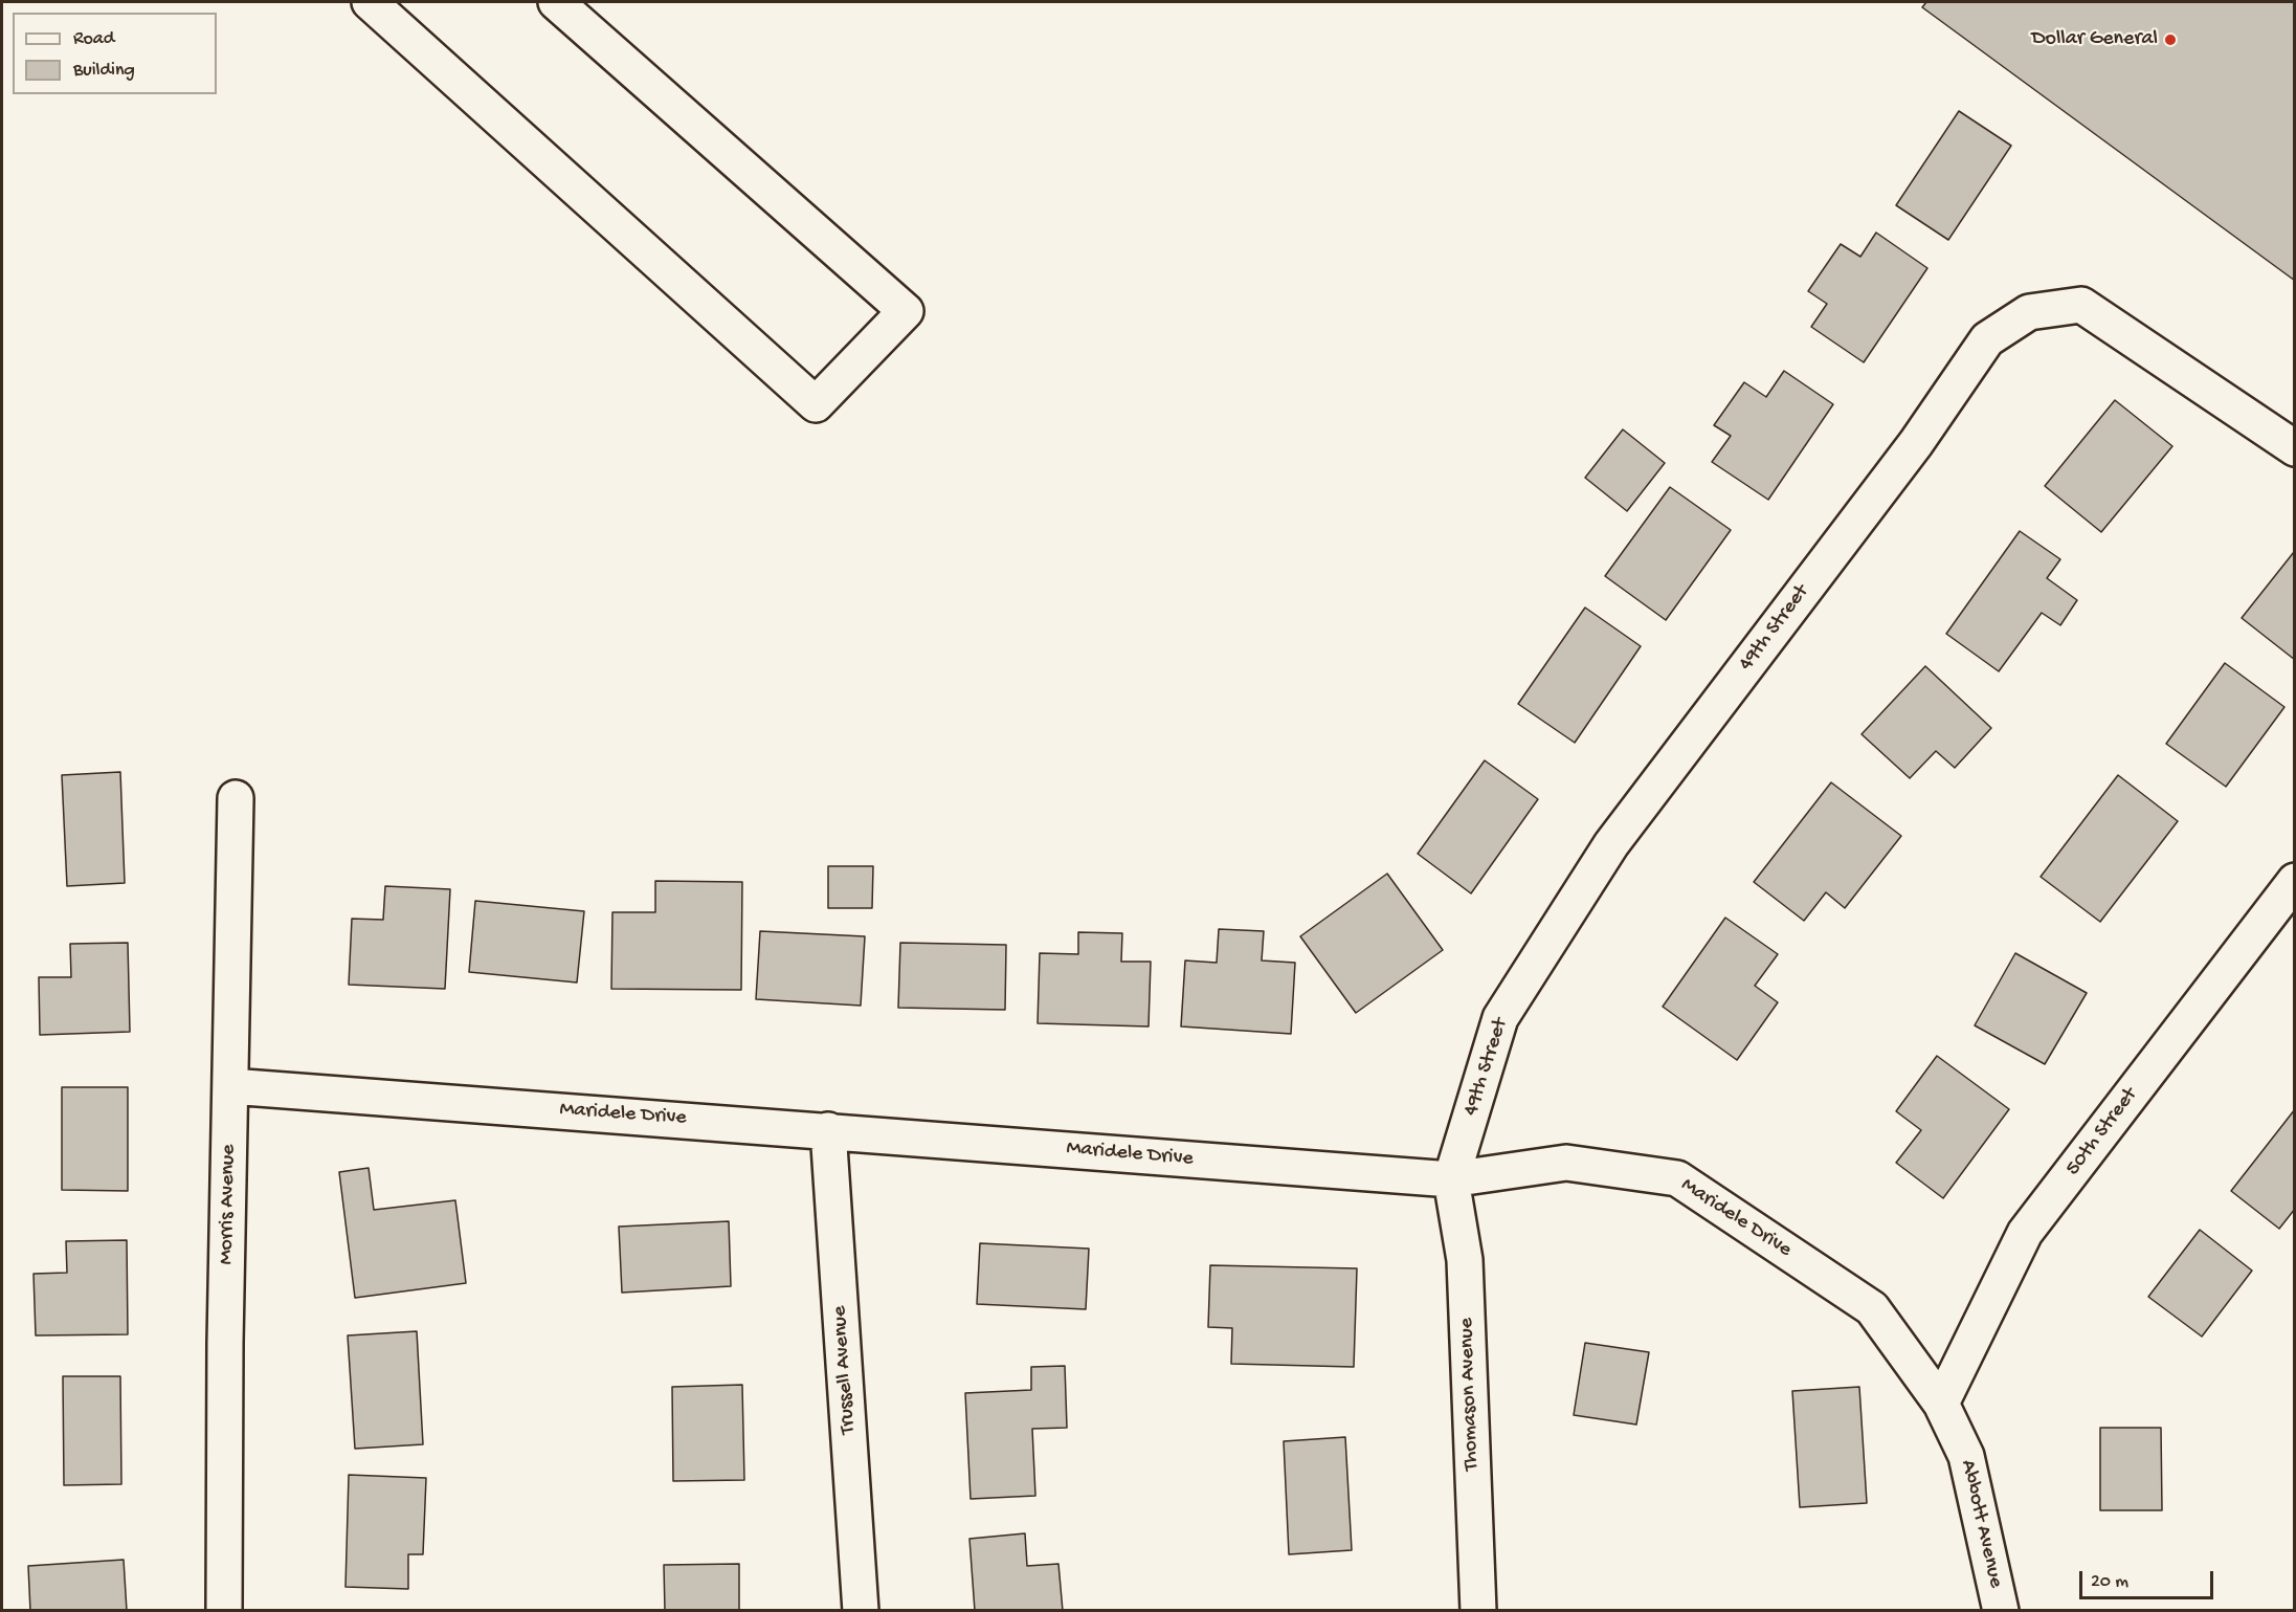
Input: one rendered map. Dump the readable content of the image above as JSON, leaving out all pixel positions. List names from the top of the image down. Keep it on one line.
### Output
{"streets":{"street":["49th Street","Maridele Drive","50th Street","Morris Avenue","Trussell Avenue","Thomason Avenue","Abbott Avenue"]},"crossings":[["49th Street","Maridele Drive"],["49th Street","Thomason Avenue"],["Maridele Drive","50th Street"],["Maridele Drive","Morris Avenue"],["Maridele Drive","Trussell Avenue"],["Maridele Drive","Thomason Avenue"],["Maridele Drive","Abbott Avenue"],["50th Street","Abbott Avenue"]],"places":["Dollar General"],"legend":["Road","Building"],"scale_bar":"20 m"}
